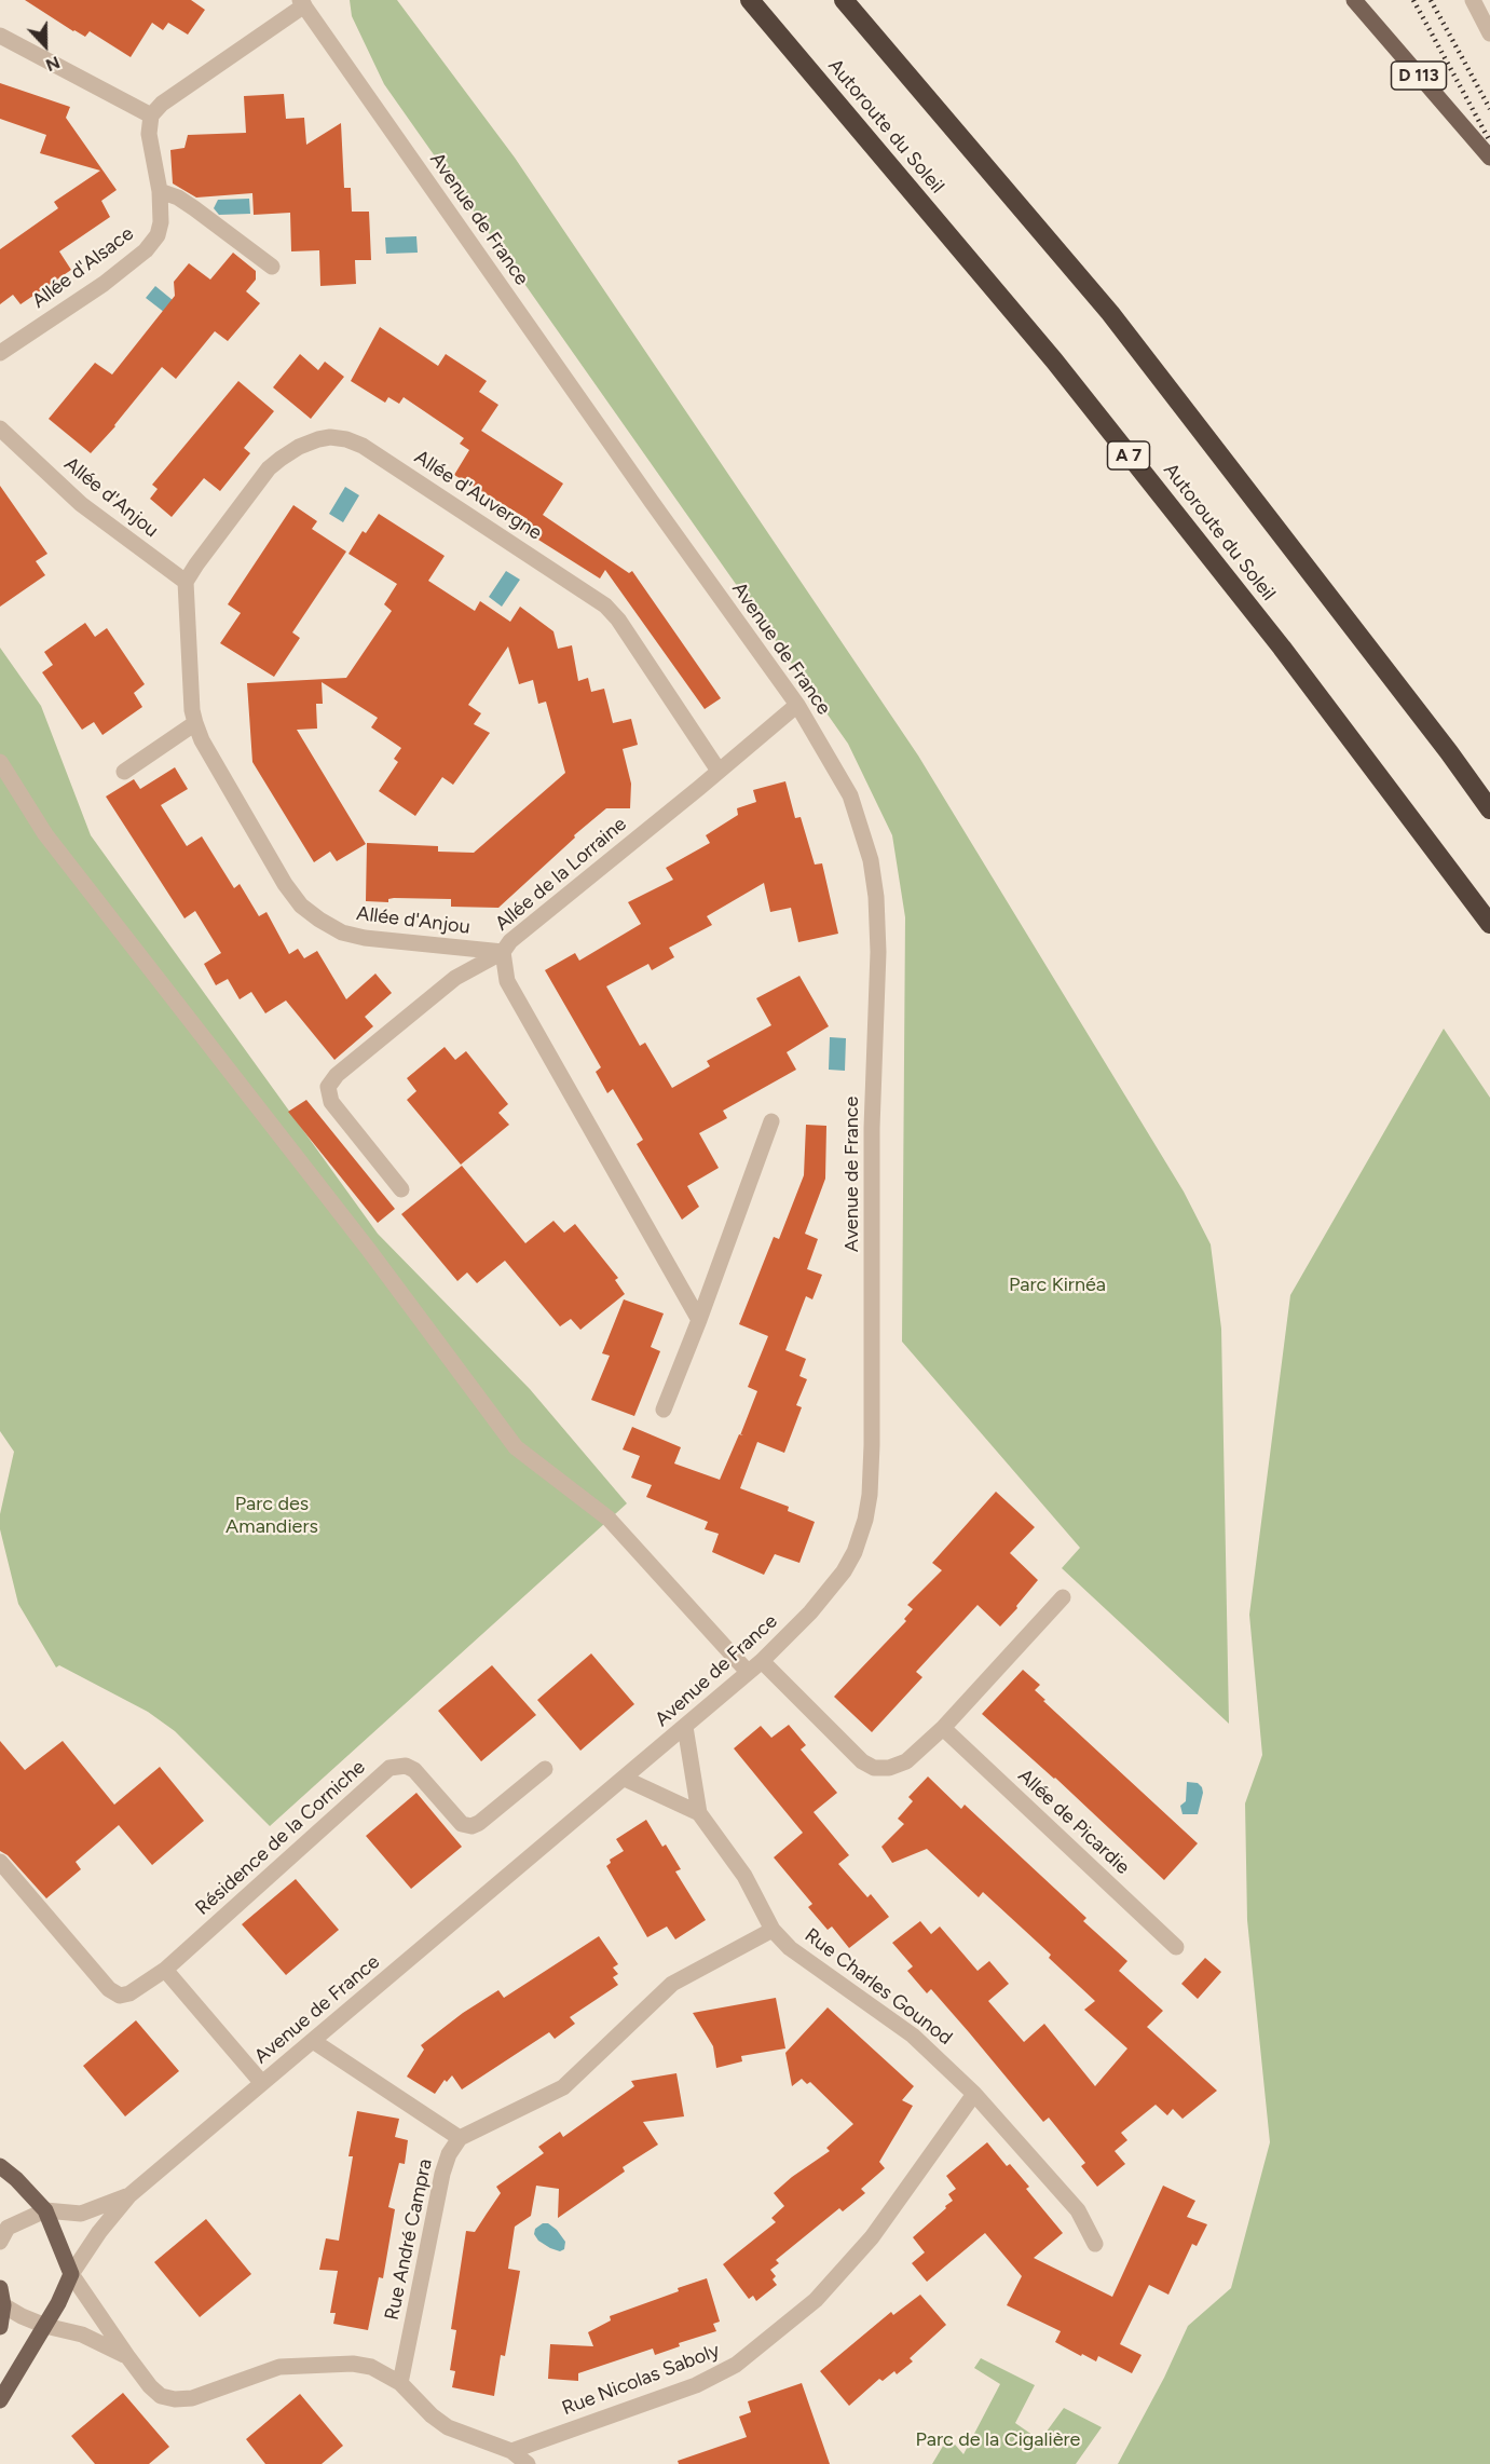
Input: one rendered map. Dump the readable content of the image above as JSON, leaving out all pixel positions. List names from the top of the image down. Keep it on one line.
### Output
{"streets":{"highway":["Autoroute du Soleil","A 7"],"main road":["D 113"],"street":["Avenue de France","Allée d'Alsace","Allée d'Auvergne","Allée d'Anjou","Allée de la Lorraine","Allée de Picardie","Résidence de la Corniche","Rue Charles Gounod","Rue André Campra","Rue Nicolas Saboly"]},"crossings":[["Avenue de France","Allée de la Lorraine"],["Avenue de France","Rue Charles Gounod"],["Allée d'Auvergne","Allée d'Anjou"],["Allée d'Auvergne","Allée de la Lorraine"],["Allée d'Anjou","Allée de la Lorraine"],["Rue Charles Gounod","Rue Nicolas Saboly"]],"parks":["Parc Kirnéa","Parc des Amandiers","Parc de la Cigalière"],"north":"bottom"}
